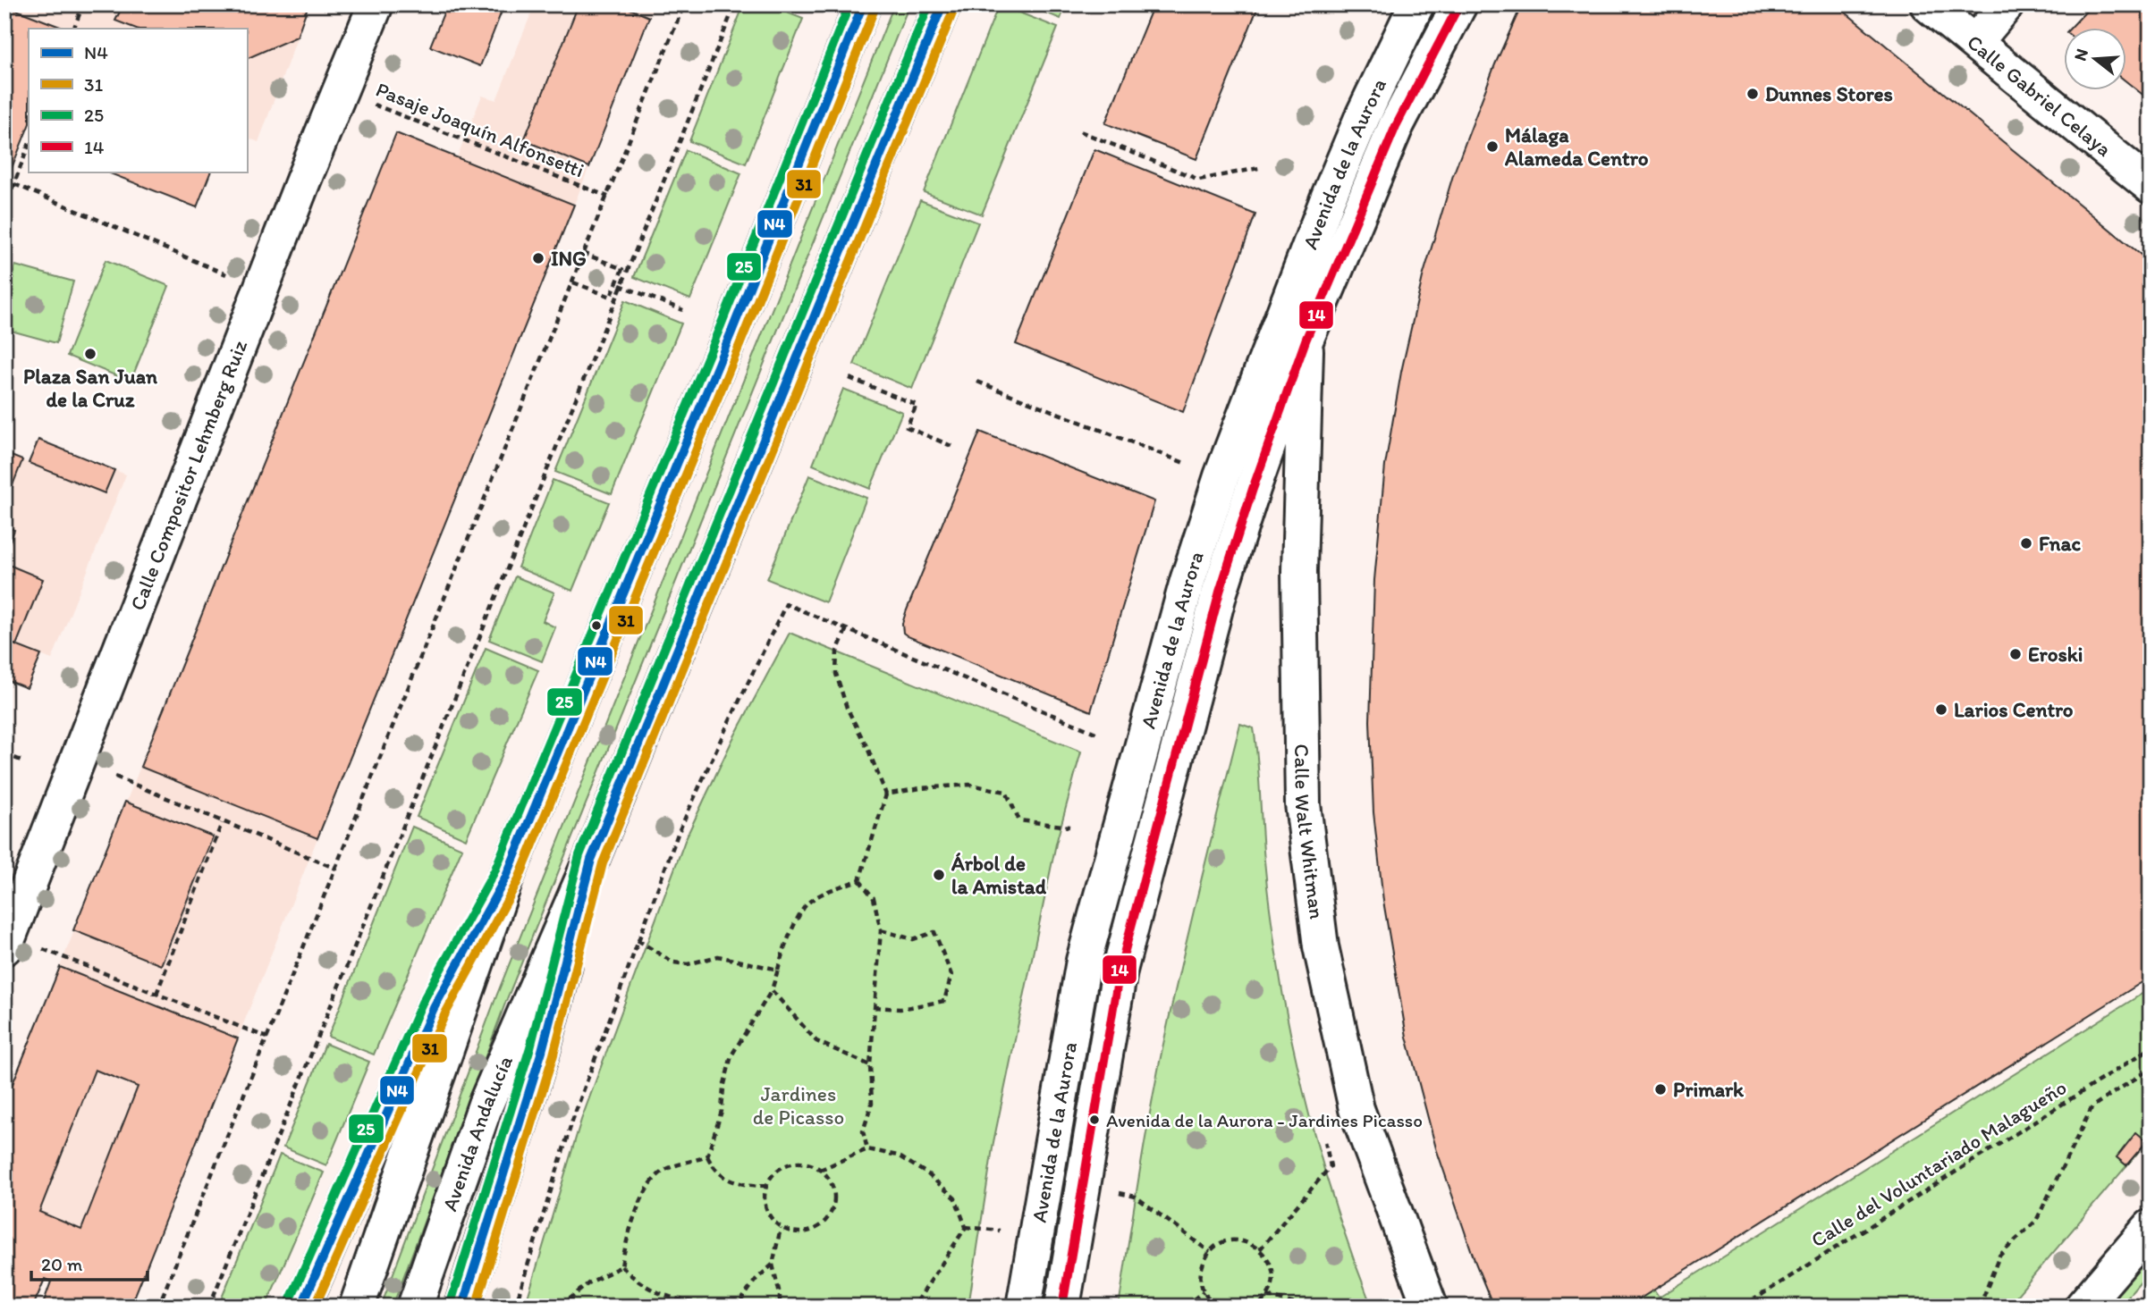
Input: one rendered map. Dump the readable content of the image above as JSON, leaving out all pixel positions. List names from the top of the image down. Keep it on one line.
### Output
{"streets":{"main road":["Calle Gabriel Celaya","Avenida de la Aurora","Calle Compositor Lehmberg Ruiz","Calle Walt Whitman","Avenida Andalucía"],"path":["Pasaje Joaquín Alfonsetti","Calle del Voluntariado Malagueño"]},"crossings":[["Pasaje Joaquín Alfonsetti","Calle Compositor Lehmberg Ruiz"],["Avenida de la Aurora","Calle Walt Whitman"]],"parks":["Jardines de Picasso"],"places":["Dunnes Stores","Málaga Alameda Centro","ING","Plaza San Juan de la Cruz","Fnac","Eroski","Larios Centro","Árbol de la Amistad","Primark","Avenida de la Aurora - Jardines Picasso"],"lines":["transit line N4","transit line 25","transit line 14","transit line 31"],"legend":["N4","31","25","14"],"scale_bar":"20 m","north":"left"}
